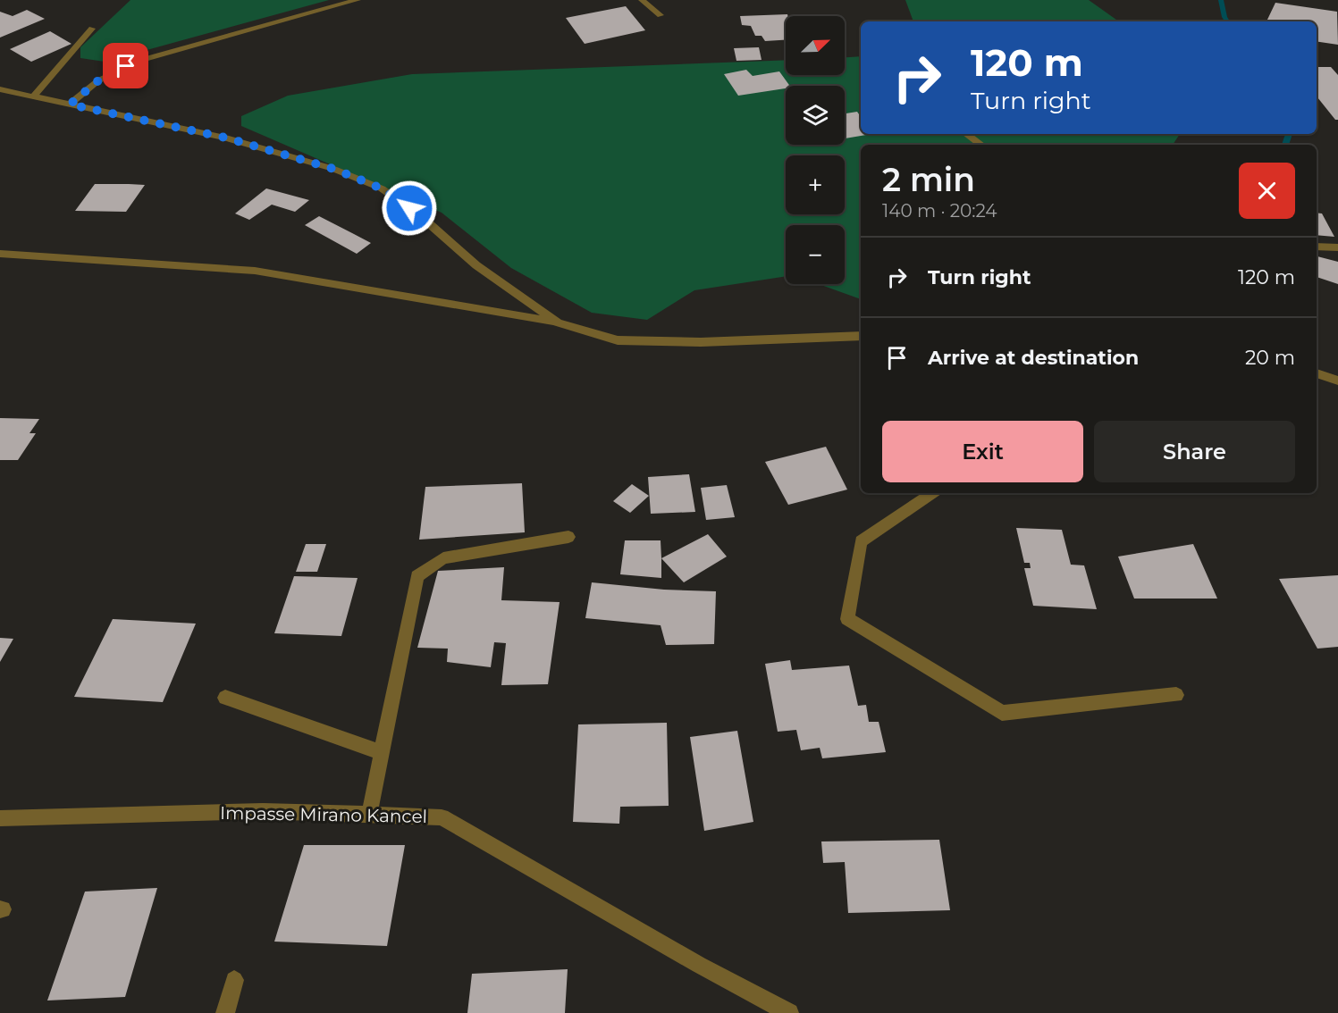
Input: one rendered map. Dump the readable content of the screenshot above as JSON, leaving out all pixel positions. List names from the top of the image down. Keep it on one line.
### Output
{"streets":{"street":["Impasse Mirano Kancel"]},"north":"top right","page":{"map_buttons":["+","−"],"turn":["120 m","Turn right"],"heading":["2 min","140 m · 20:24"],"list":[{"name":"Turn right","value":"120 m"},{"name":"Arrive at destination","value":"20 m"}],"buttons":["Exit","Share"]}}
